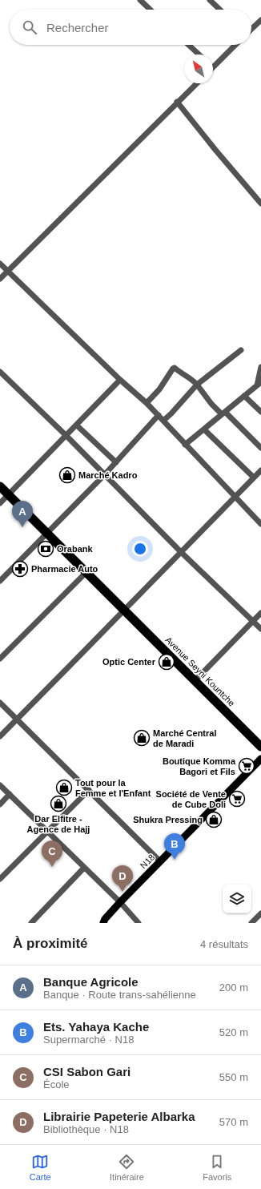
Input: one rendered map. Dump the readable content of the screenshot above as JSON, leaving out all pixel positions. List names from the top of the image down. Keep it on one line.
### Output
{"streets":{"highway":["Avenue Seyni Kountche"],"main road":["N18"]},"places":{"shop":["Marché Kadro","Optic Center","Marché Central de Maradi","Tout pour la Femme et l'Enfant","Dar Elfitre - Agence de Hajj","Shukra Pressing"],"bank":["Orabank"],"pharmacy":["Pharmacie Auto"],"supermarket":["Boutique Komma Bagori et Fils","Société de Vente de Cube Doli"]},"north":"top left","page":{"search":"Rechercher","pins":["A","B","C","D"],"heading":["À proximité","4 résultats"],"list":[{"mark":"A","name":"Banque Agricole","note":"Banque · Route trans-sahélienne","value":"200 m"},{"mark":"B","name":"Ets. Yahaya Kache","note":"Supermarché · N18","value":"520 m"},{"mark":"C","name":"CSI Sabon Gari","note":"École","value":"550 m"},{"mark":"D","name":"Librairie Papeterie Albarka","note":"Bibliothèque · N18","value":"570 m"}],"nav":["Carte","Itinéraire","Favoris"]}}
